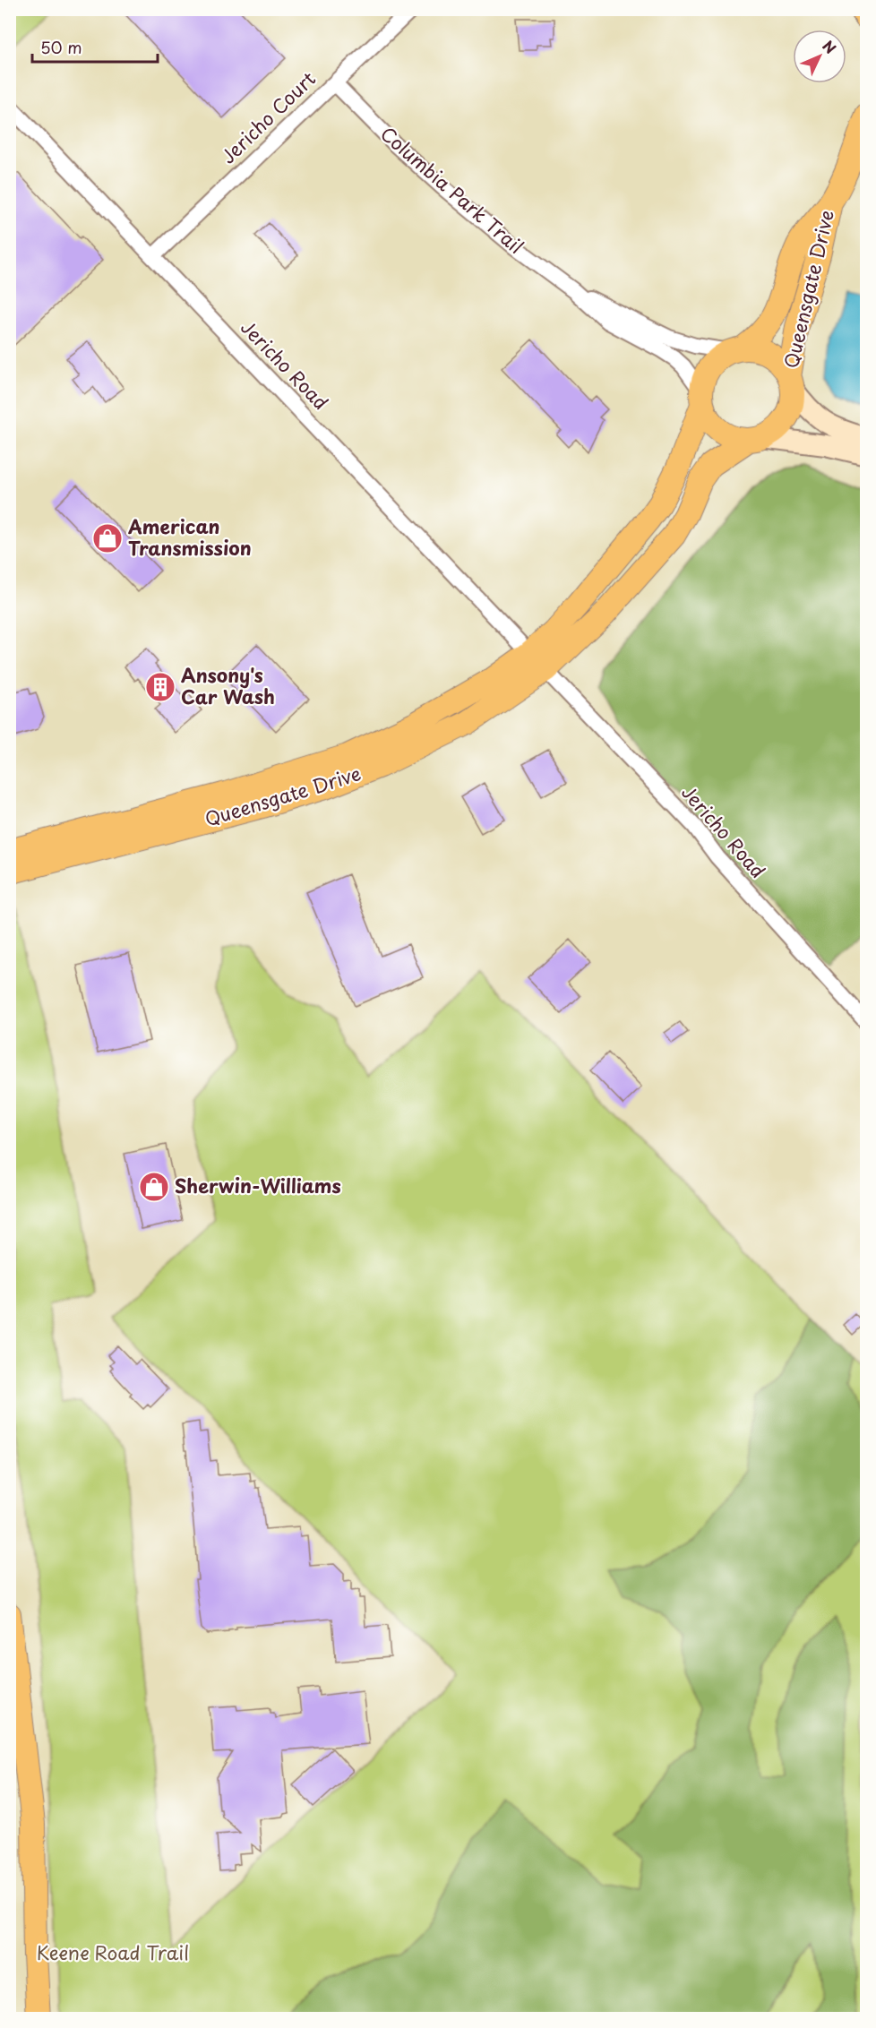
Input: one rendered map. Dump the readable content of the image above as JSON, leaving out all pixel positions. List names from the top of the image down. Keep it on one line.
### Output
{"streets":{"main road":["Queensgate Drive"],"street":["Jericho Court","Columbia Park Trail","Jericho Road"]},"crossings":[["Jericho Court","Columbia Park Trail"],["Jericho Court","Jericho Road"],["Columbia Park Trail","Queensgate Drive"],["Queensgate Drive","Jericho Road"]],"parks":["Keene Road Trail"],"places":{"shop":["American Transmission","Sherwin-Williams"],"building":["Ansony's Car Wash"]},"scale_bar":"50 m","north":"top right"}
